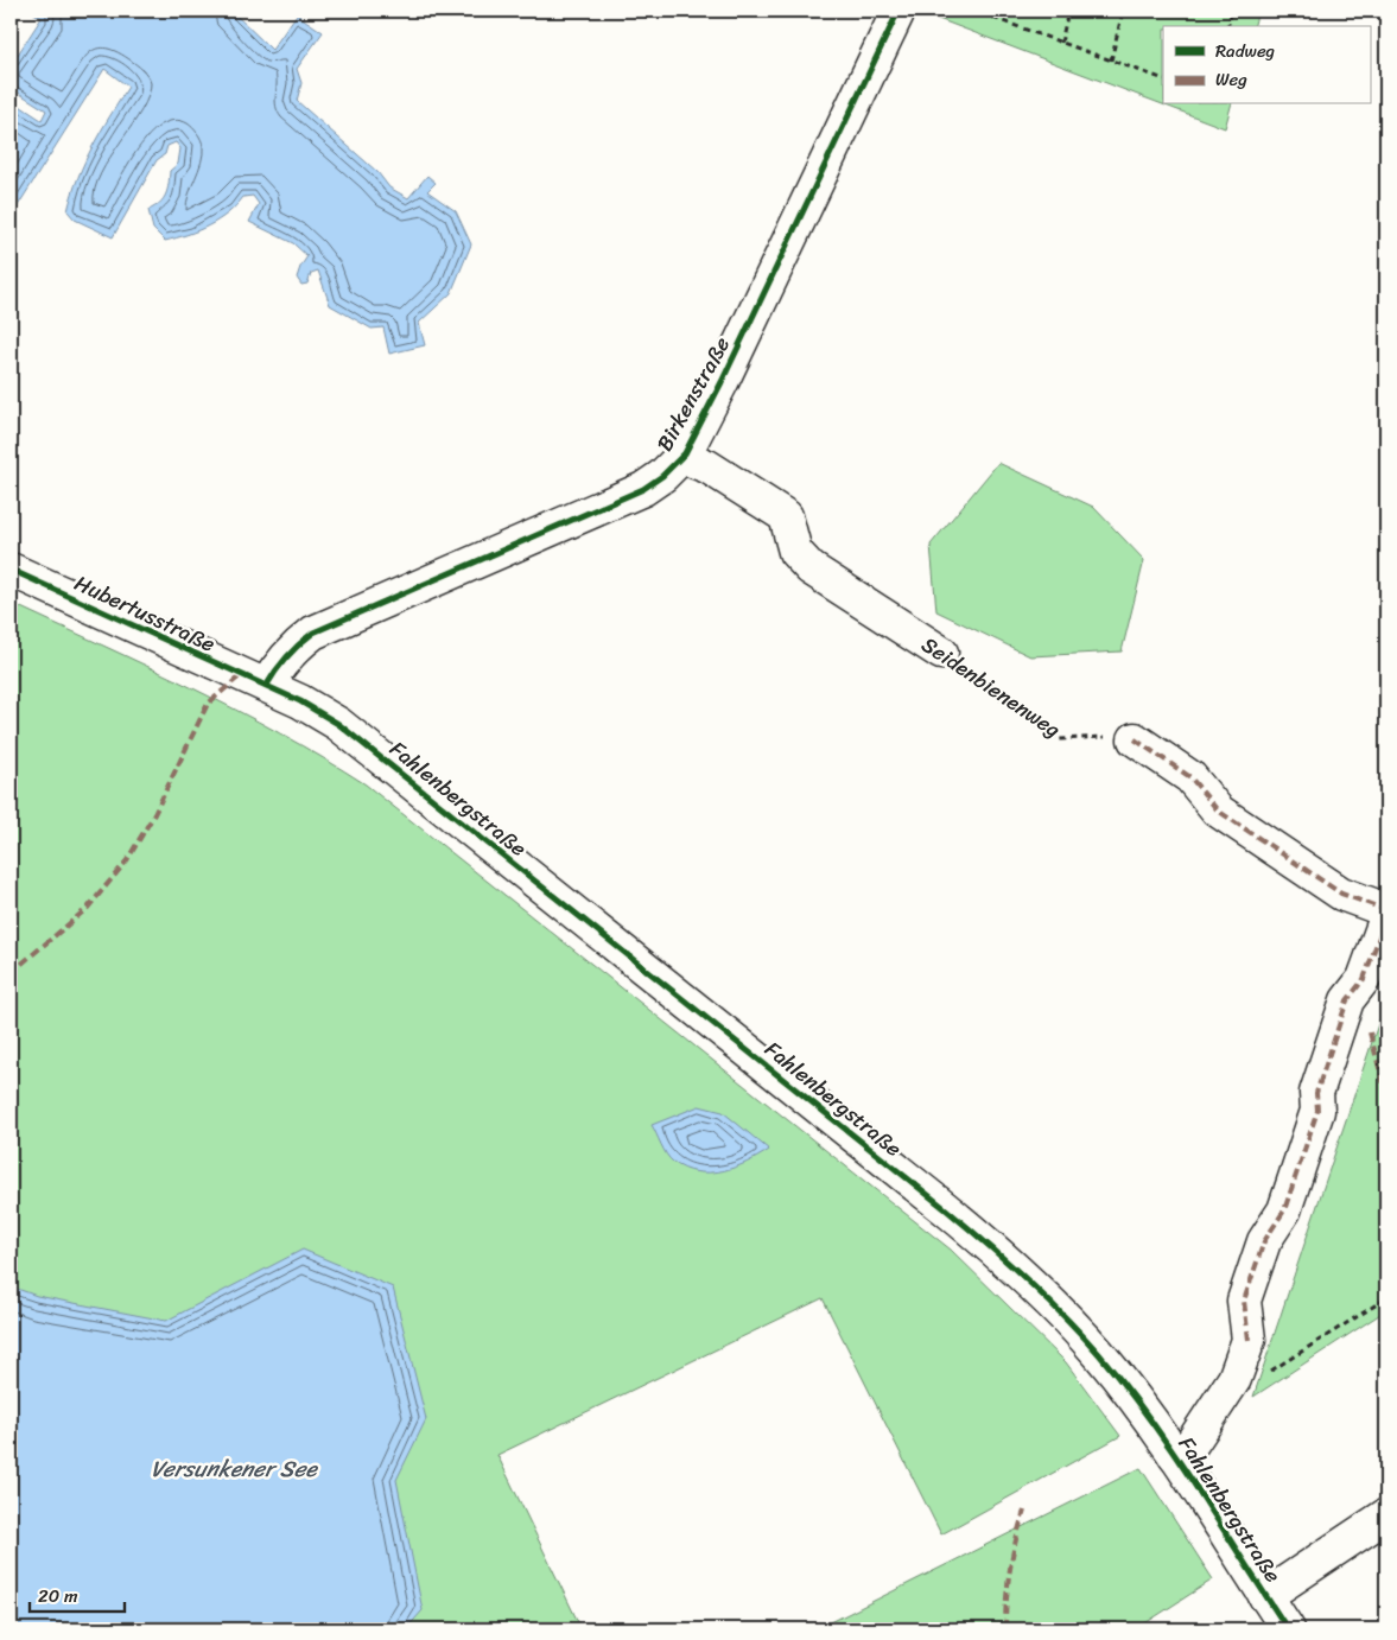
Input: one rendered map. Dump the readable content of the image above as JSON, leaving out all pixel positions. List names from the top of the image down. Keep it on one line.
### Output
{"streets":{"street":["Birkenstraße","Hubertusstraße","Seidenbienenweg","Fahlenbergstraße"]},"crossings":[["Birkenstraße","Hubertusstraße"],["Birkenstraße","Seidenbienenweg"],["Birkenstraße","Fahlenbergstraße"],["Hubertusstraße","Fahlenbergstraße"]],"water":["Versunkener See"],"legend":["Radweg","Weg"],"scale_bar":"20 m"}
